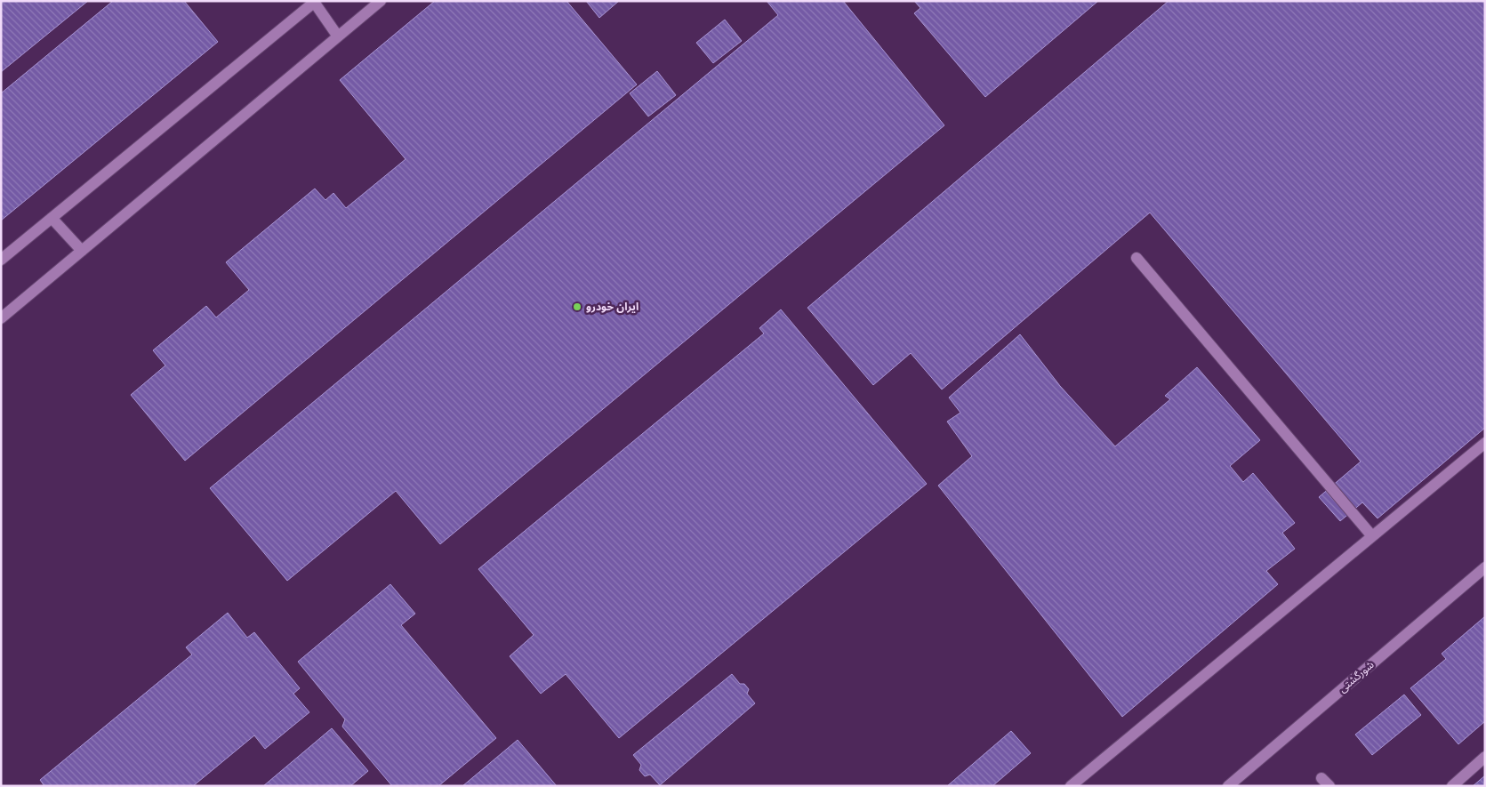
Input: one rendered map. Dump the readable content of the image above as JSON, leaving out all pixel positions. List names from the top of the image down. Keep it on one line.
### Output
{"streets":{"lane":["شورگشتی"]},"places":["ایران خودرو"]}
